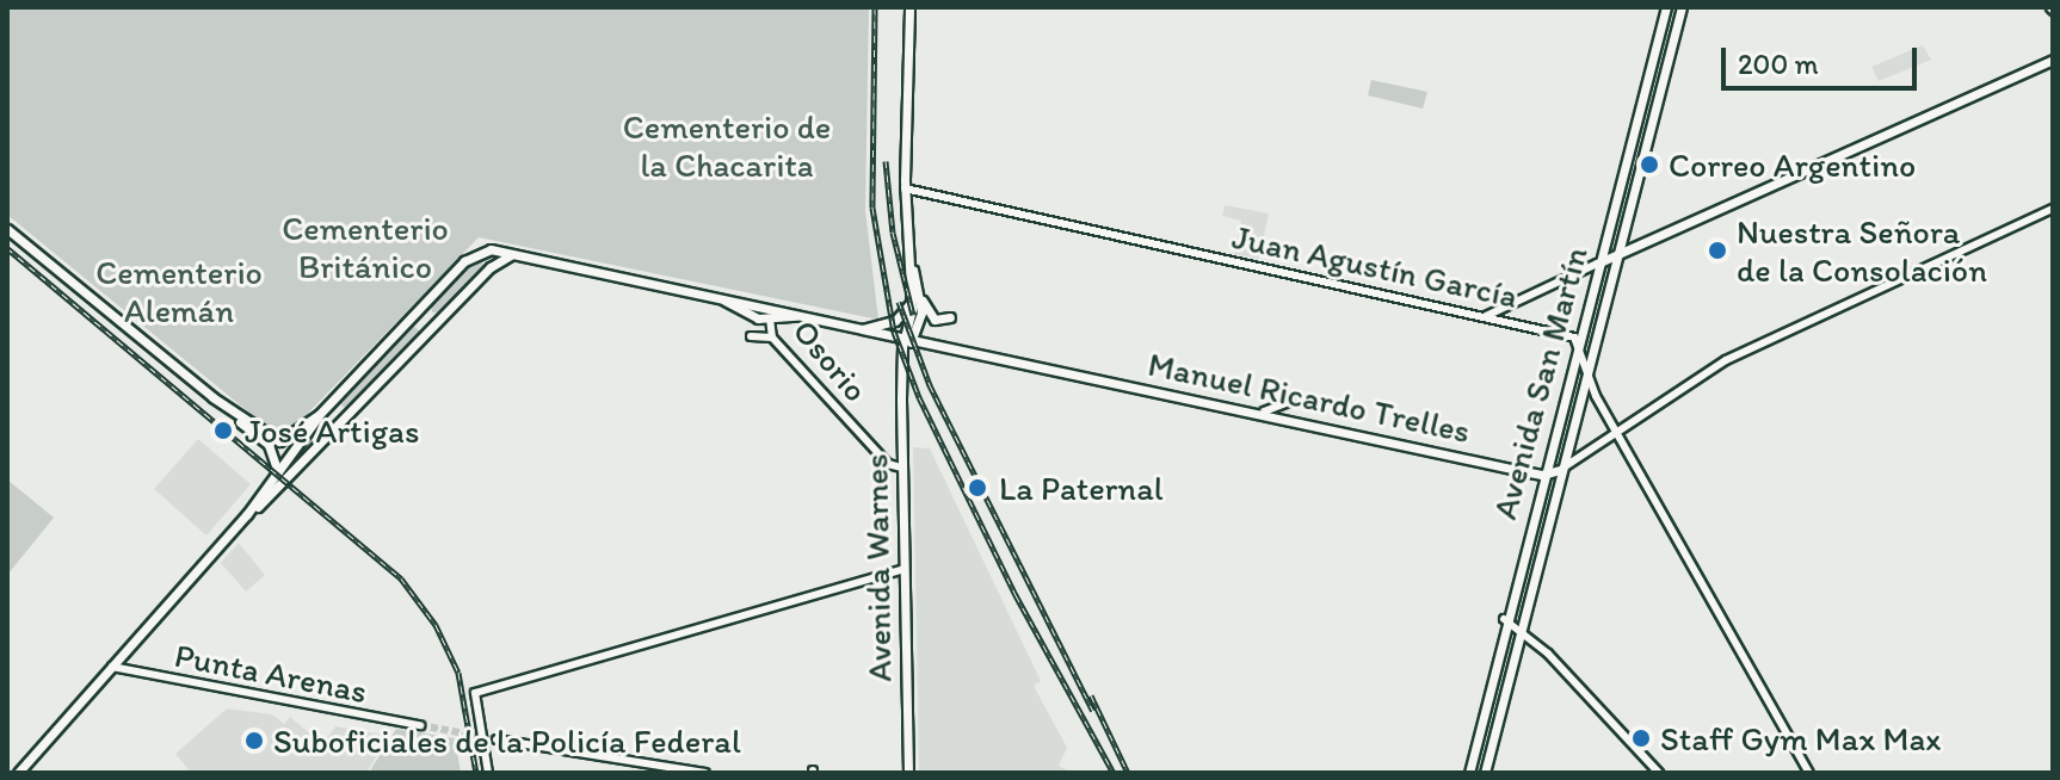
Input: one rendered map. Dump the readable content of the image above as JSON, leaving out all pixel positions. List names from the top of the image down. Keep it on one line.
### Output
{"streets":{"main road":["Avenida San Martín","Manuel Ricardo Trelles","Avenida Warnes"],"street":["Juan Agustín García","Osorio","Punta Arenas"]},"crossings":[["Juan Agustín García","Avenida San Martín"],["Juan Agustín García","Avenida Warnes"],["Osorio","Avenida Warnes"],["Avenida San Martín","Manuel Ricardo Trelles"],["Manuel Ricardo Trelles","Avenida Warnes"]],"parks":["Cementerio de la Chacarita","Cementerio Británico","Cementerio Alemán"],"places":["Correo Argentino","Nuestra Señora de la Consolación","José Artigas","La Paternal","Staff Gym Max Max","Suboficiales de la Policía Federal"],"scale_bar":"200 m"}
